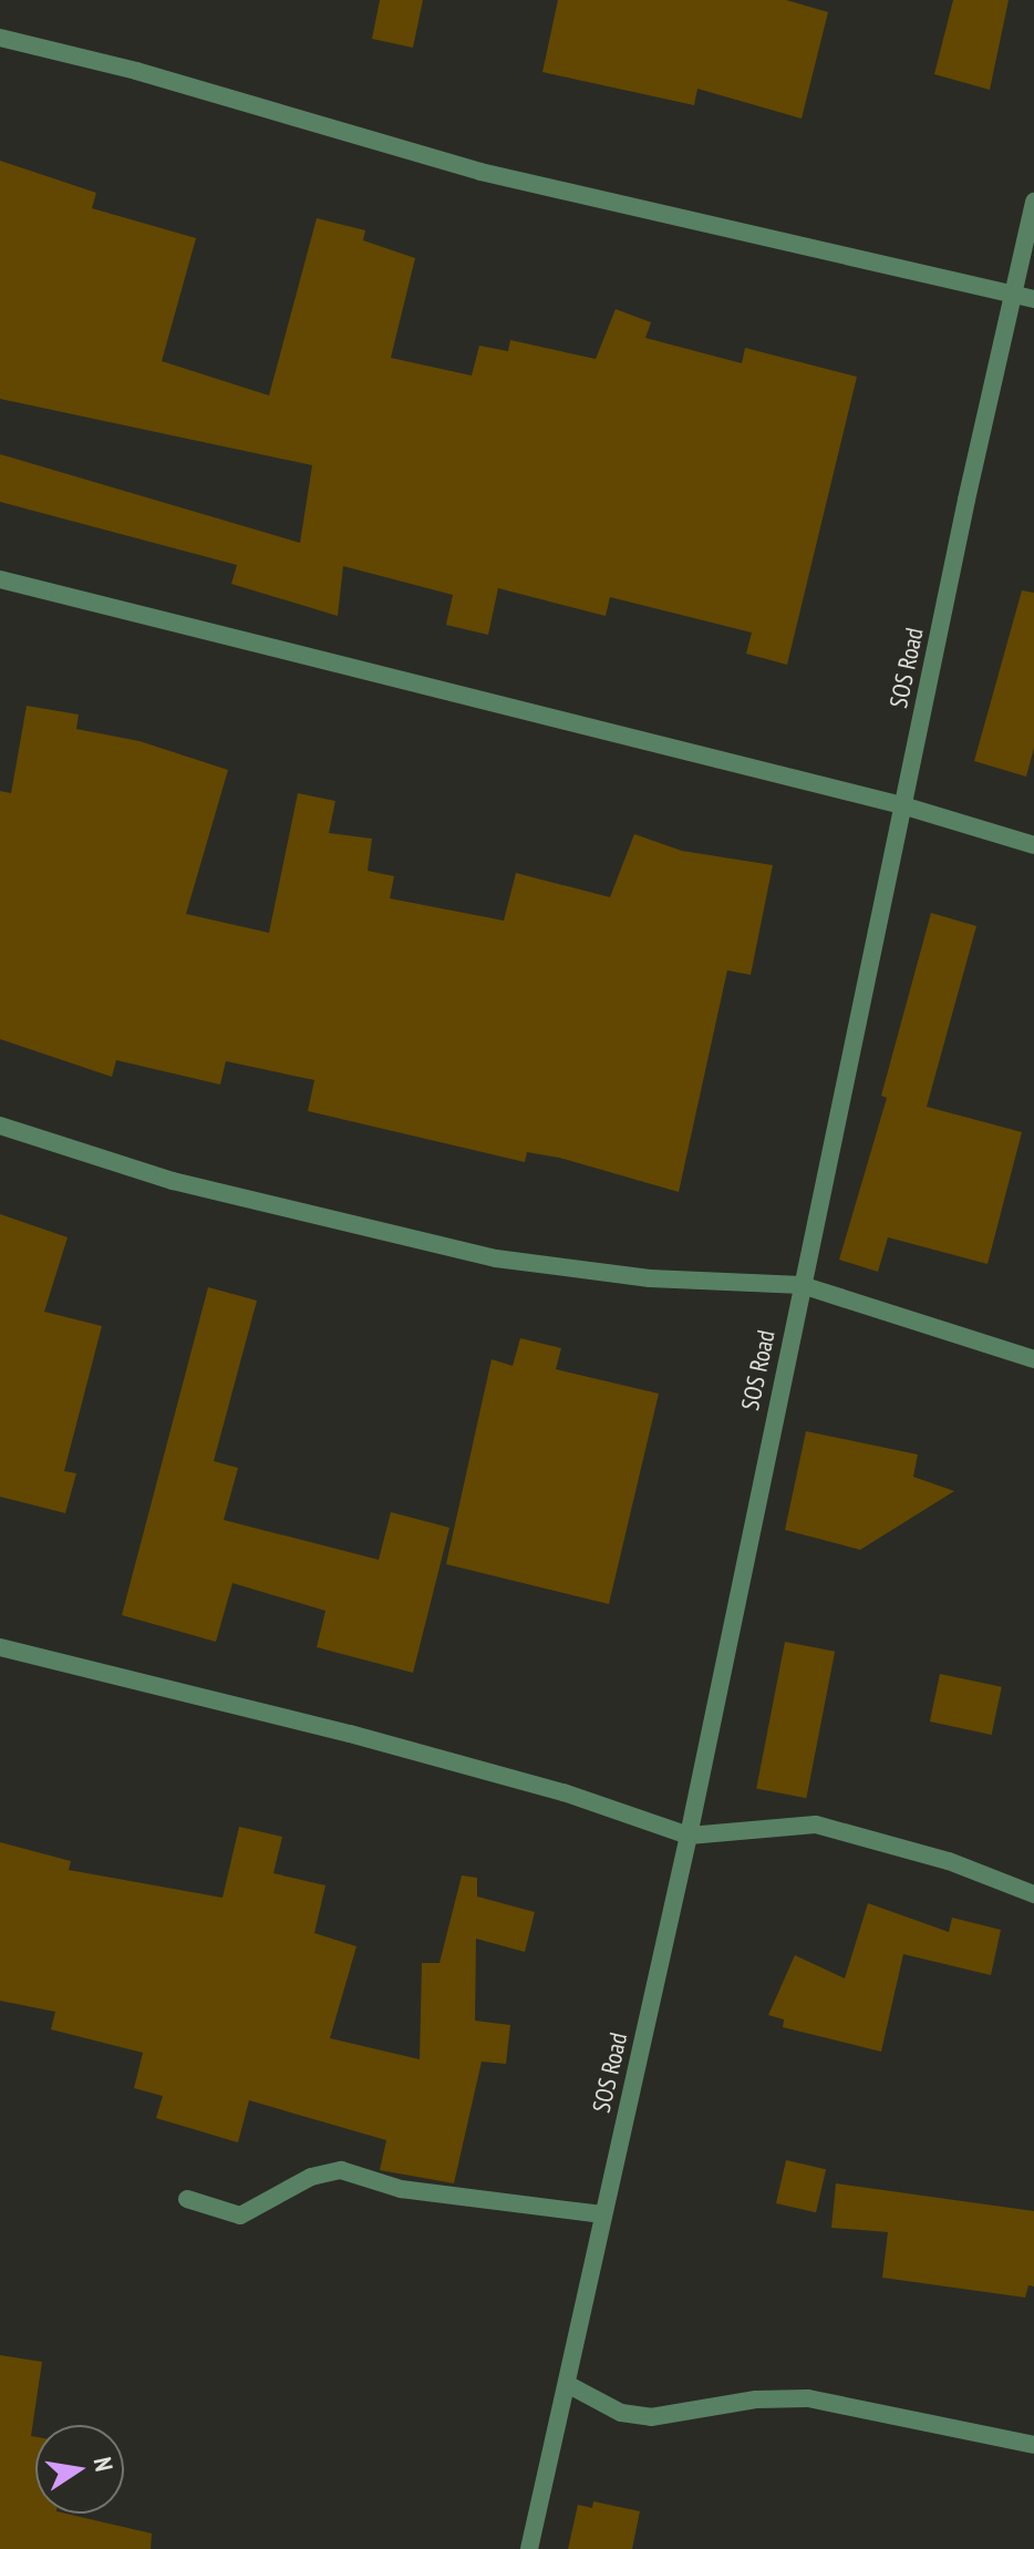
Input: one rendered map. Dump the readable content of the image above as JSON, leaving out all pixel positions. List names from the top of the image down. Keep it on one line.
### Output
{"streets":{"street":["SOS Road"]},"north":"right"}
